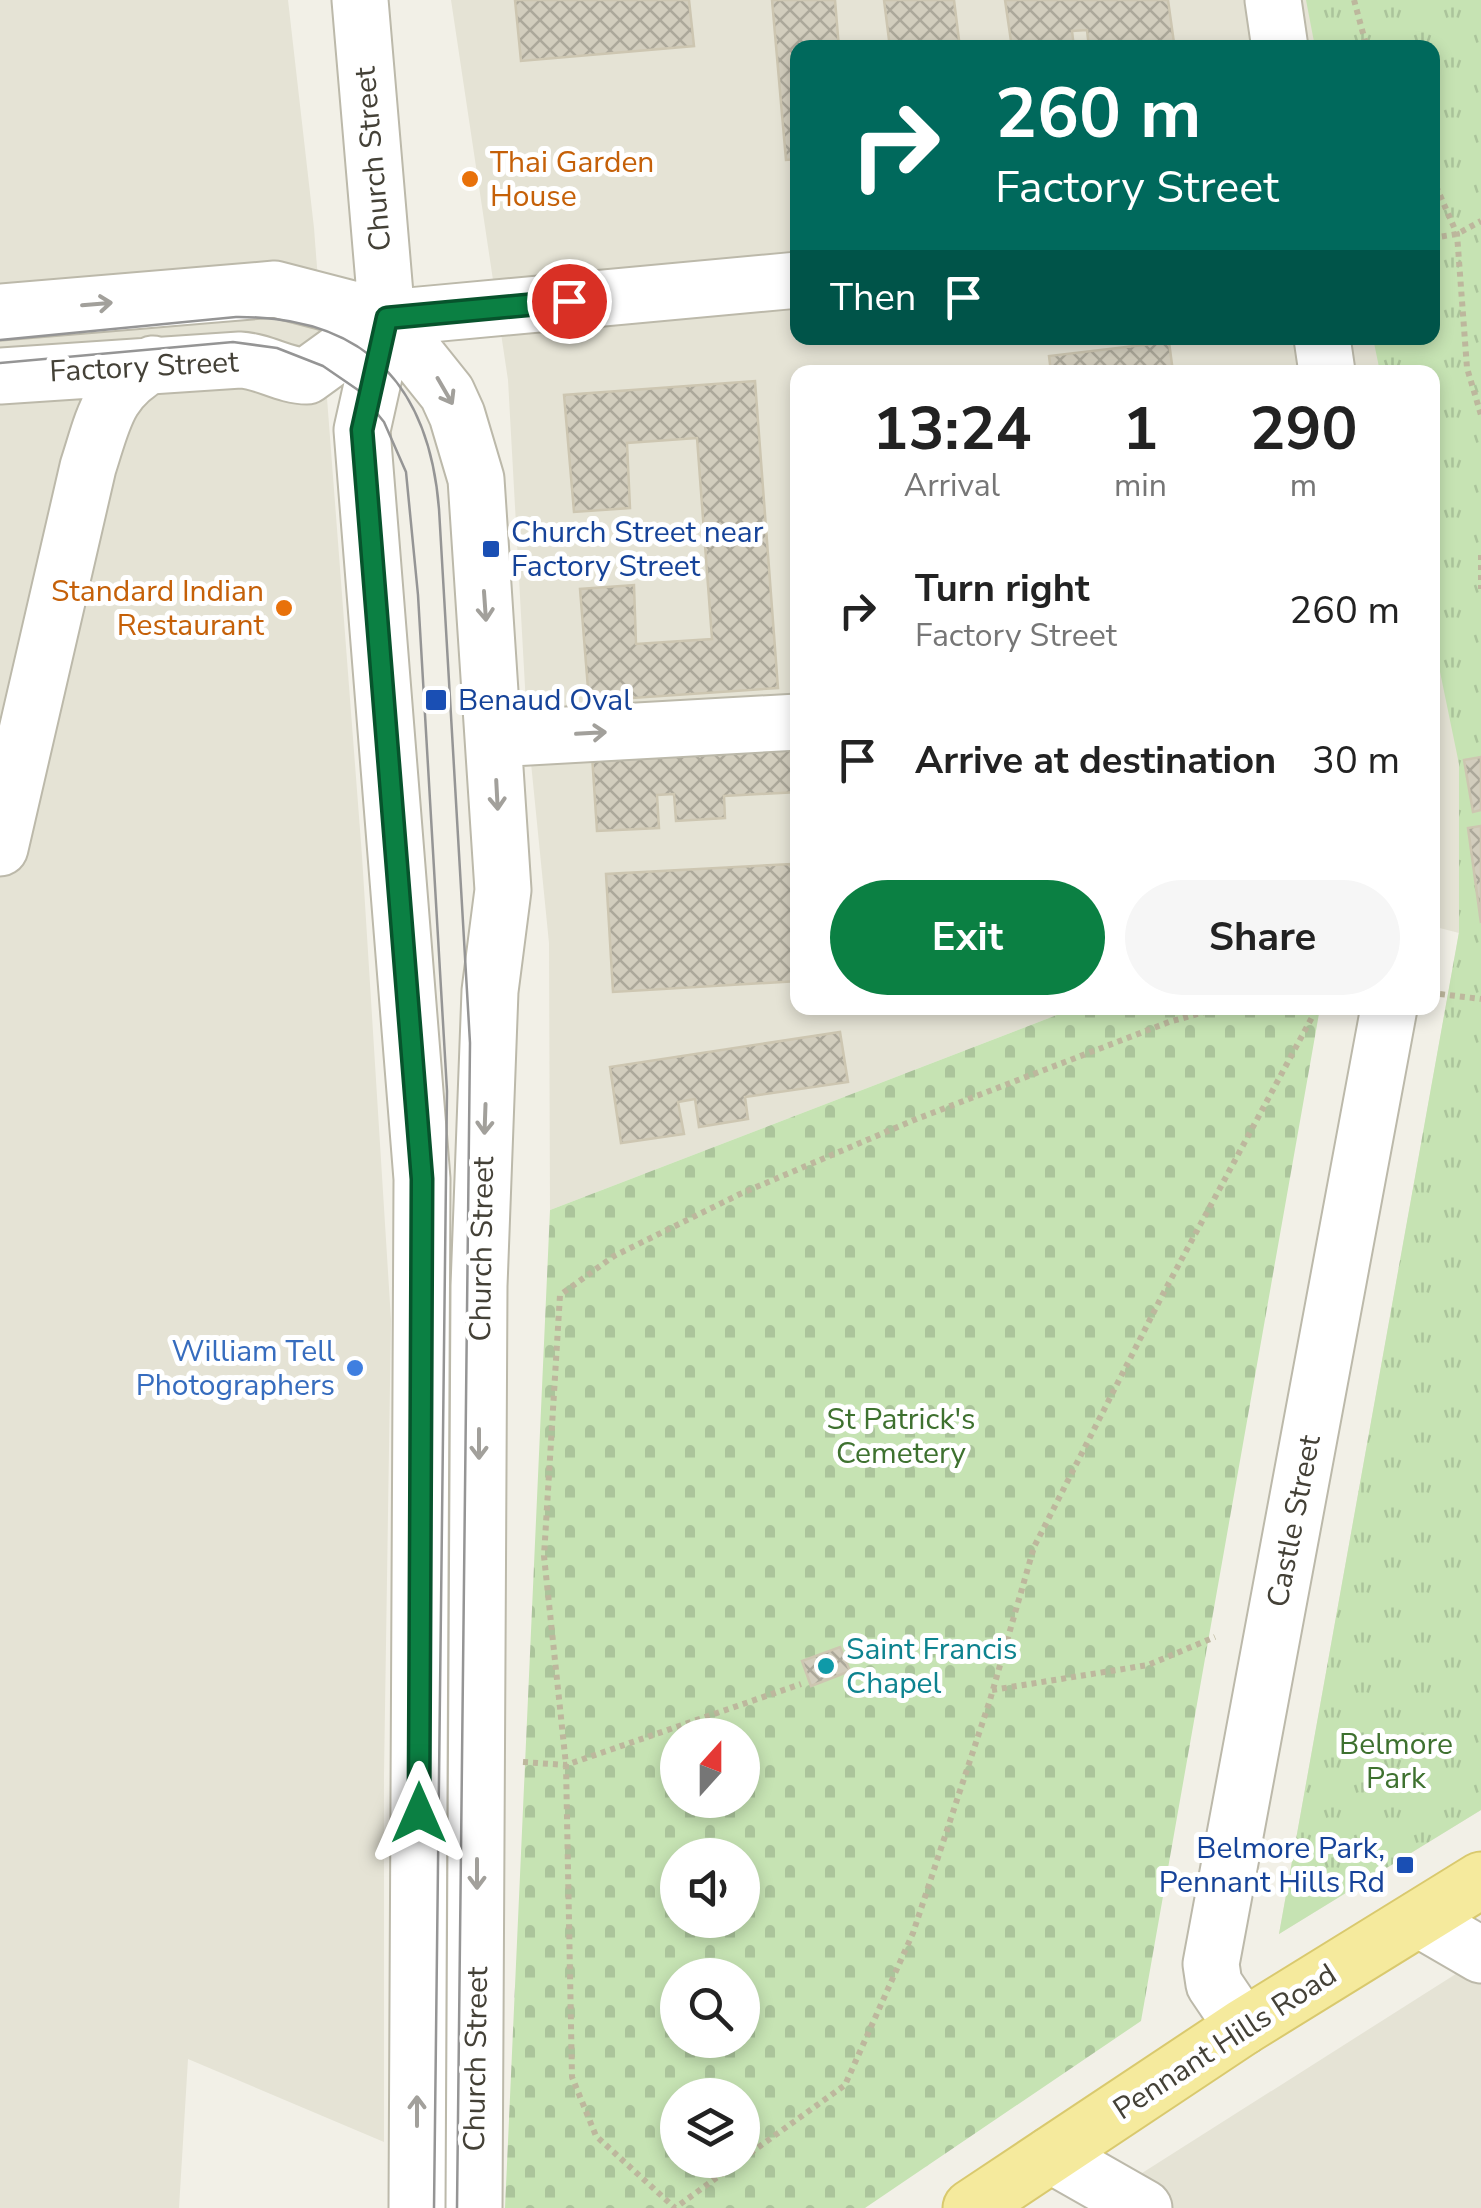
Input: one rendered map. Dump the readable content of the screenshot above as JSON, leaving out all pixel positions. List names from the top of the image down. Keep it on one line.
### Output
{"streets":{"main road":["Pennant Hills Road"],"street":["Church Street","Factory Street","Castle Street"]},"crossings":[["Castle Street","Pennant Hills Road"]],"parks":["St Patrick's Cemetery","Belmore Park"],"places":{"other":["Thai Garden House","Standard Indian Restaurant","William Tell Photographers","Saint Francis Chapel"],"transit":["Church Street near Factory Street","Benaud Oval","Belmore Park, Pennant Hills Rd"]},"north":"top","page":{"turn":["260 m","Factory Street"],"then":"Then","eta":["13:24","Arrival","1","min","290","m"],"list":[{"name":"Turn right","note":"Factory Street","value":"260 m"},{"name":"Arrive at destination","value":"30 m"}],"buttons":["Exit","Share"]}}
